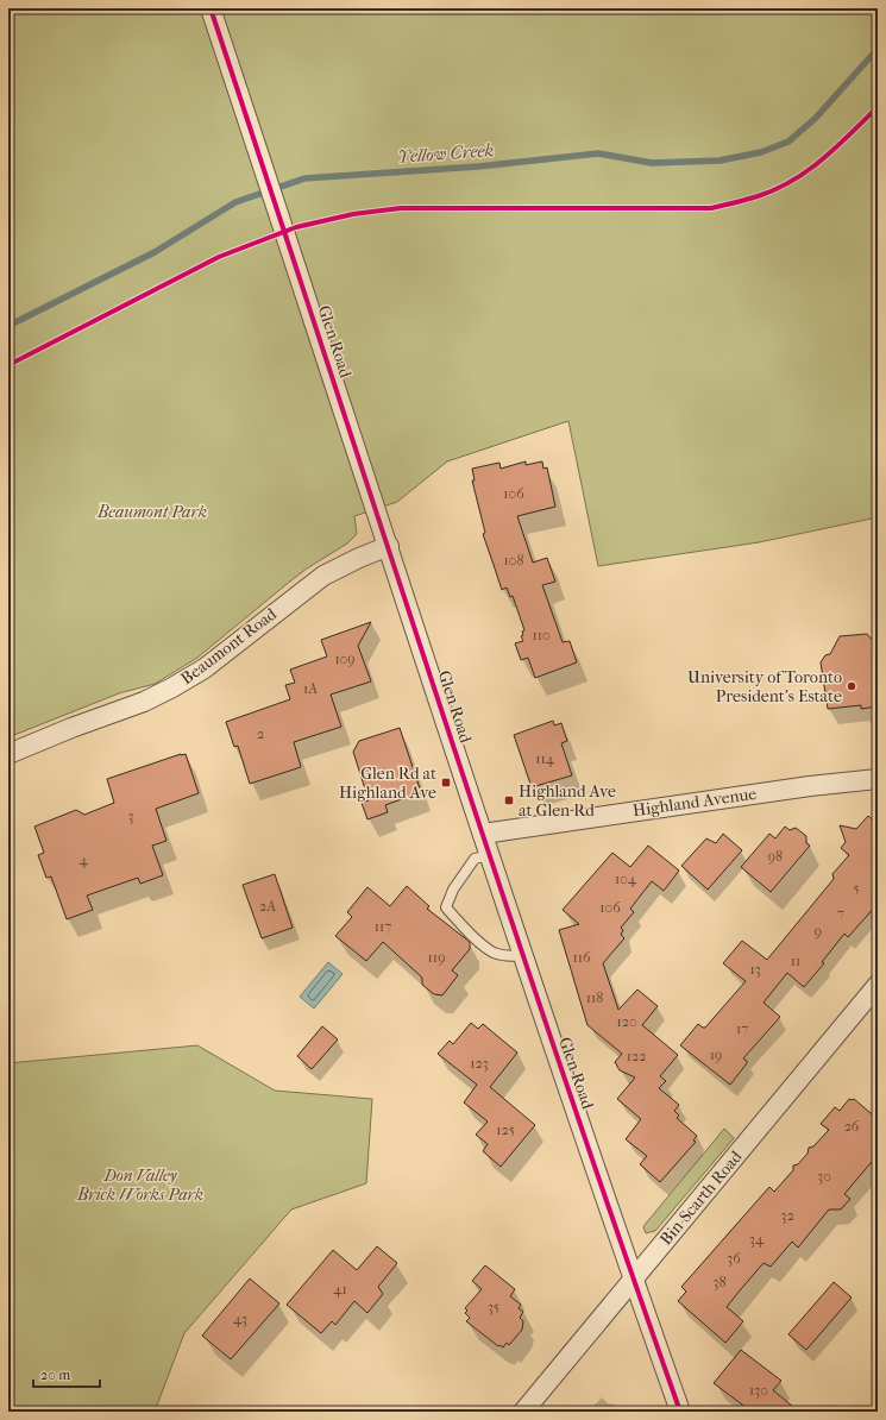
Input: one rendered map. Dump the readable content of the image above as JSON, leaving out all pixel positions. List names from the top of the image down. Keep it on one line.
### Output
{"streets":{"street":["Glen Road","Beaumont Road","Highland Avenue","Bin-Scarth Road"]},"crossings":[["Glen Road","Beaumont Road"],["Glen Road","Highland Avenue"],["Glen Road","Bin-Scarth Road"]],"water":["Yellow Creek"],"parks":["Beaumont Park","Don Valley Brick Works Park"],"places":{"other":["University of Toronto President's Estate"],"transit":["Glen Rd at Highland Ave","Highland Ave at Glen Rd"]},"house_numbers":["106","108","110","109","1A","2","114","3","98","4","104","5","2A","106","7","117","9","119","116","11","13","118","120","17","19","122","123","26","125","30","32","34","36","38","41","35","43","130"],"scale_bar":"20 m"}
